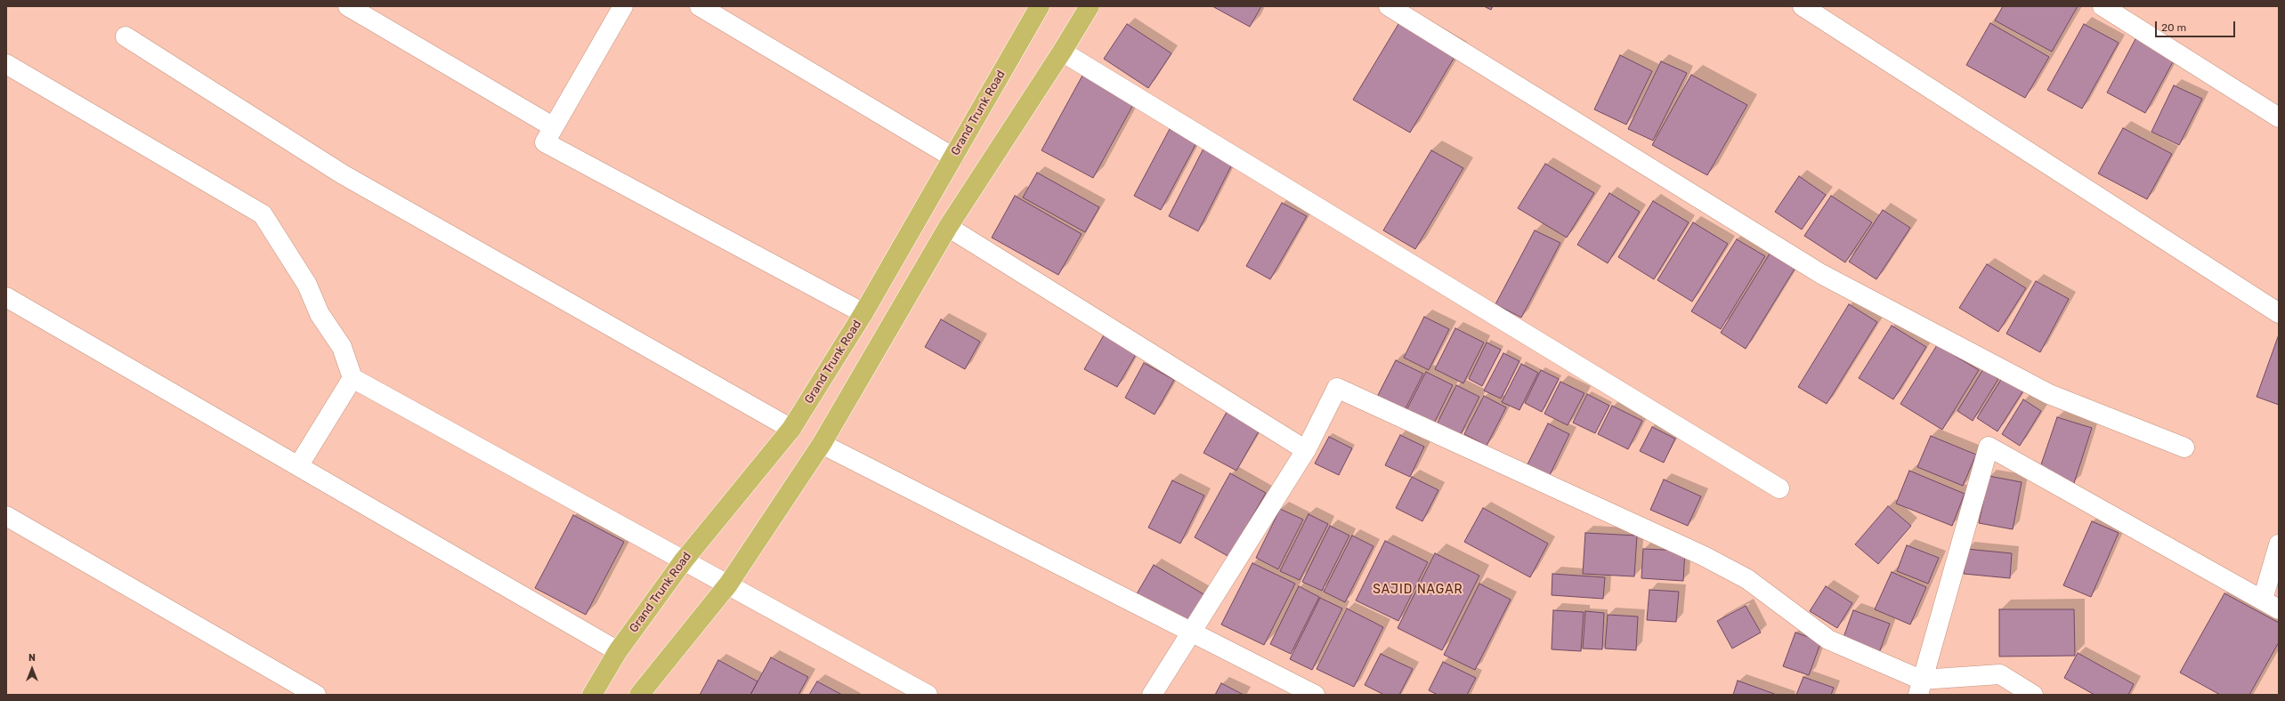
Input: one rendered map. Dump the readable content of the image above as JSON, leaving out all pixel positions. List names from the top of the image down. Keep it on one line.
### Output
{"streets":{"main road":["Grand Trunk Road"]},"districts":["SAJID NAGAR"],"scale_bar":"20 m","north":"top"}
